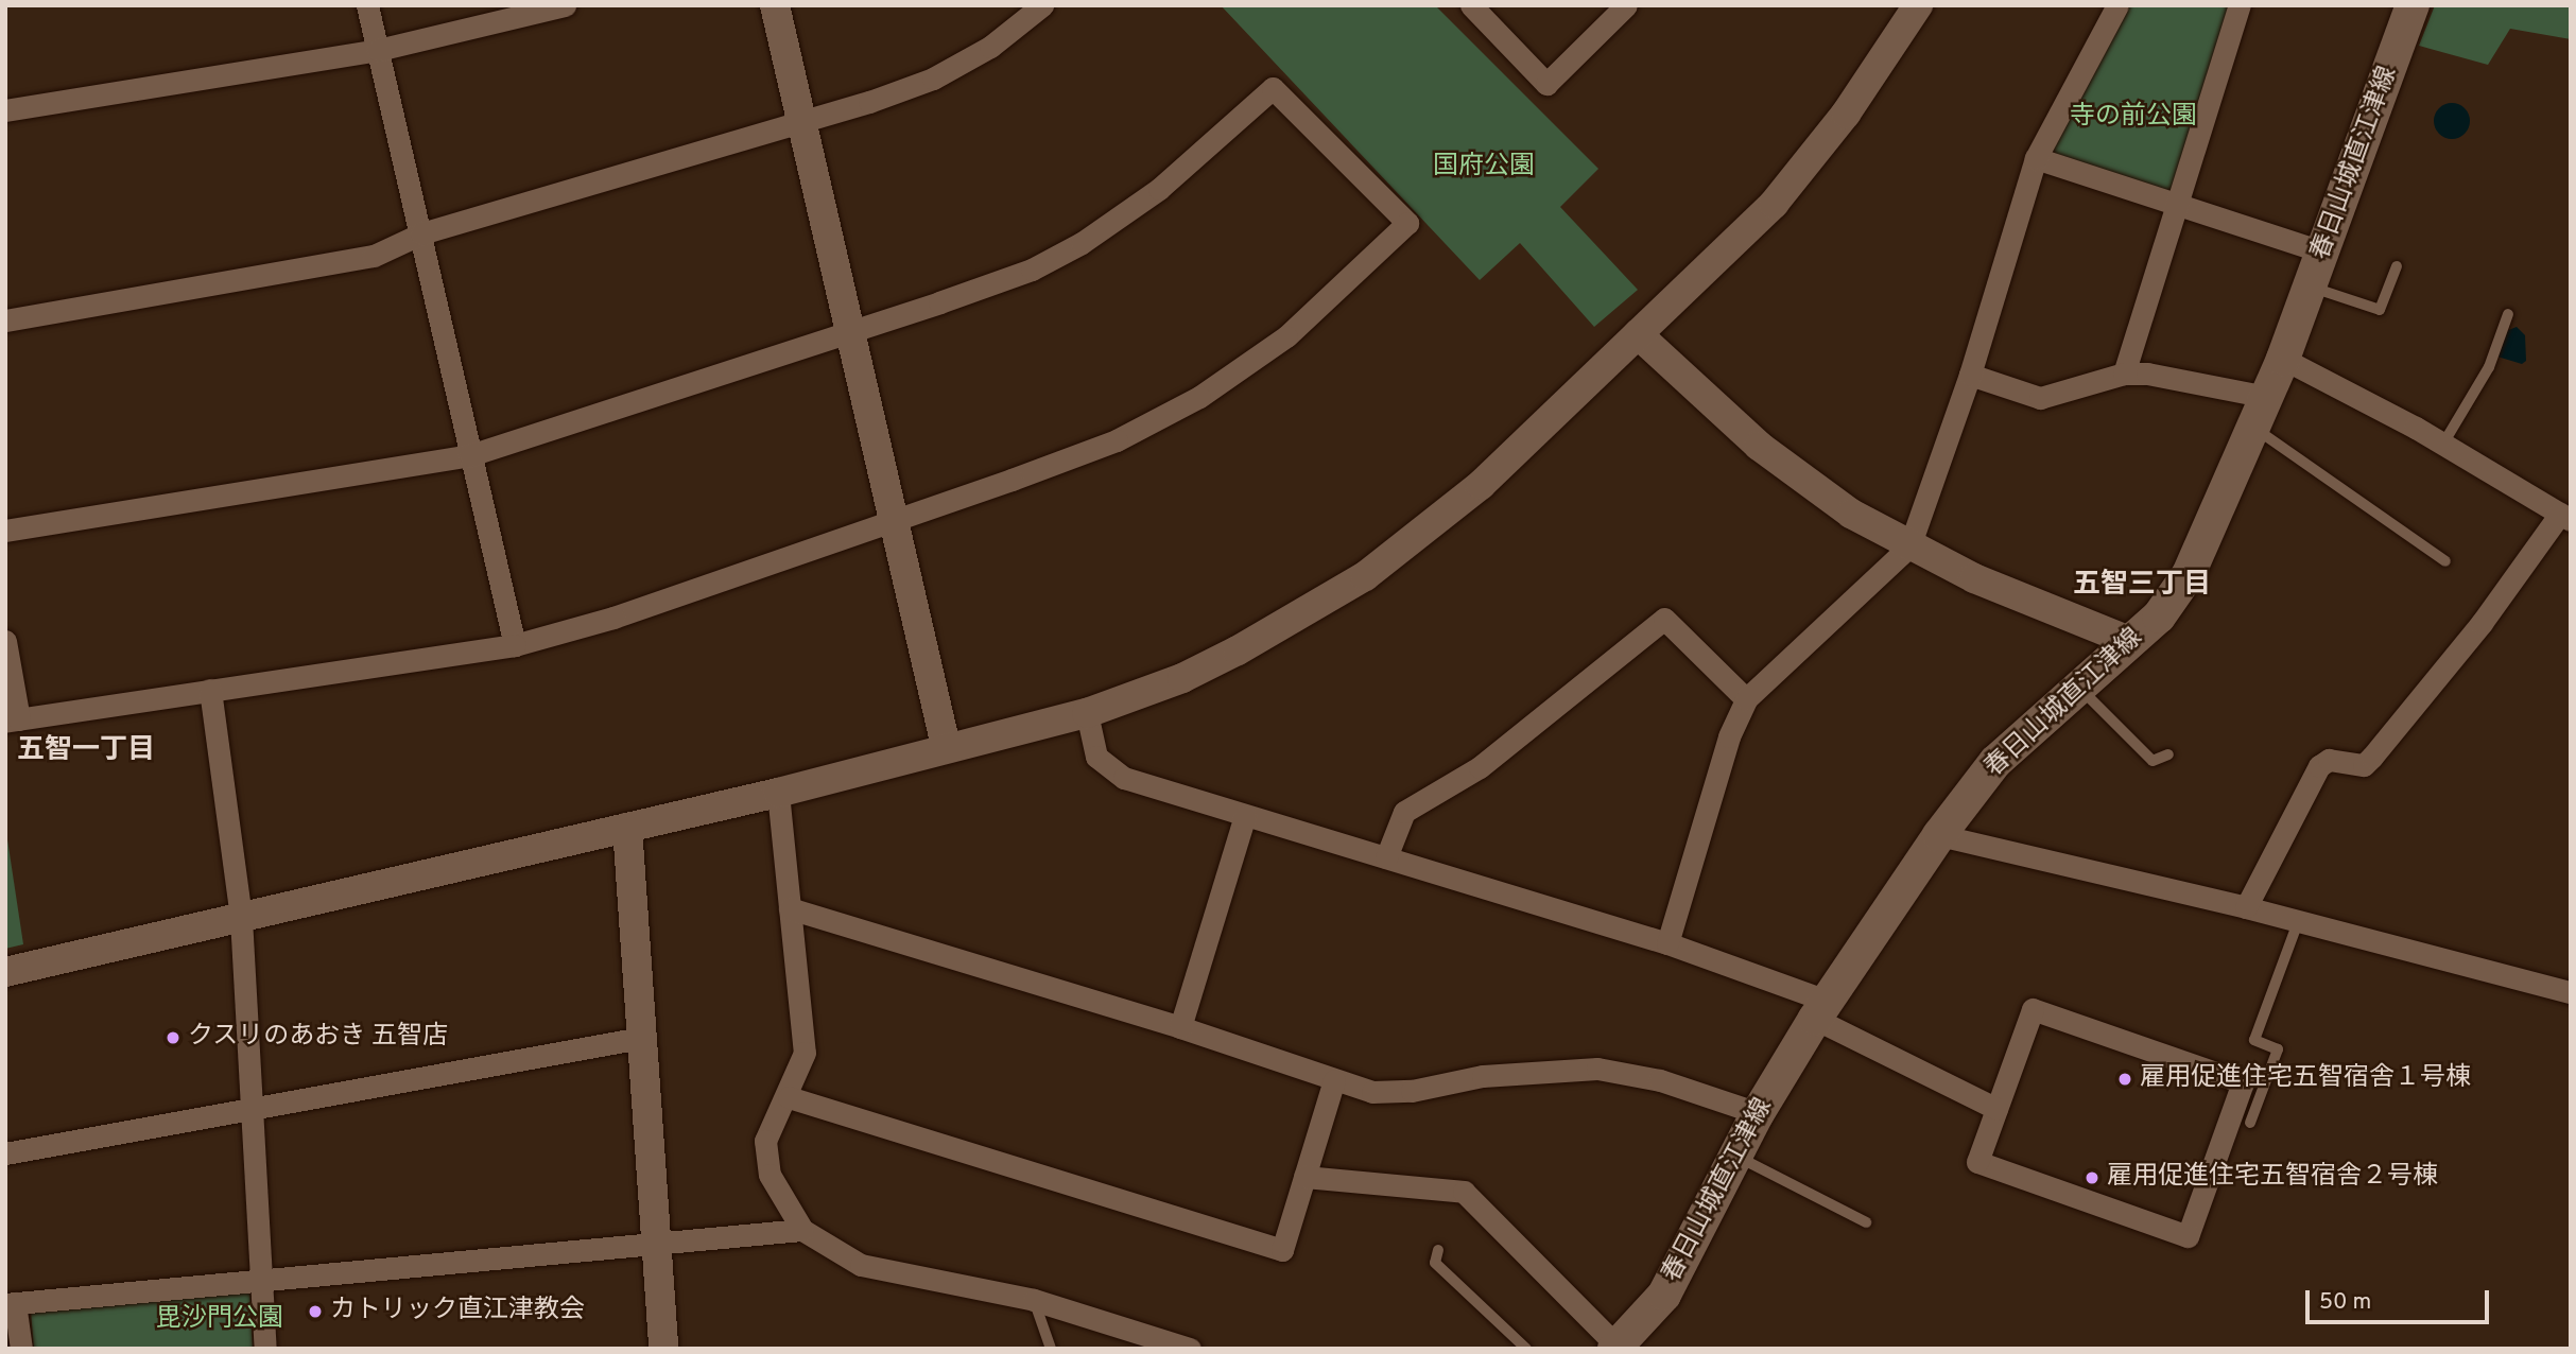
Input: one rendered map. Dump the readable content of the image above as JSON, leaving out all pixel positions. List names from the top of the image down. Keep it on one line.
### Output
{"streets":{"main road":["春日山城直江津線"]},"districts":["五智三丁目","五智一丁目"],"parks":["寺の前公園","国府公園","毘沙門公園"],"places":["クスリのあおき 五智店","雇用促進住宅五智宿舎１号棟","雇用促進住宅五智宿舎２号棟","カトリック直江津教会"],"scale_bar":"50 m"}
